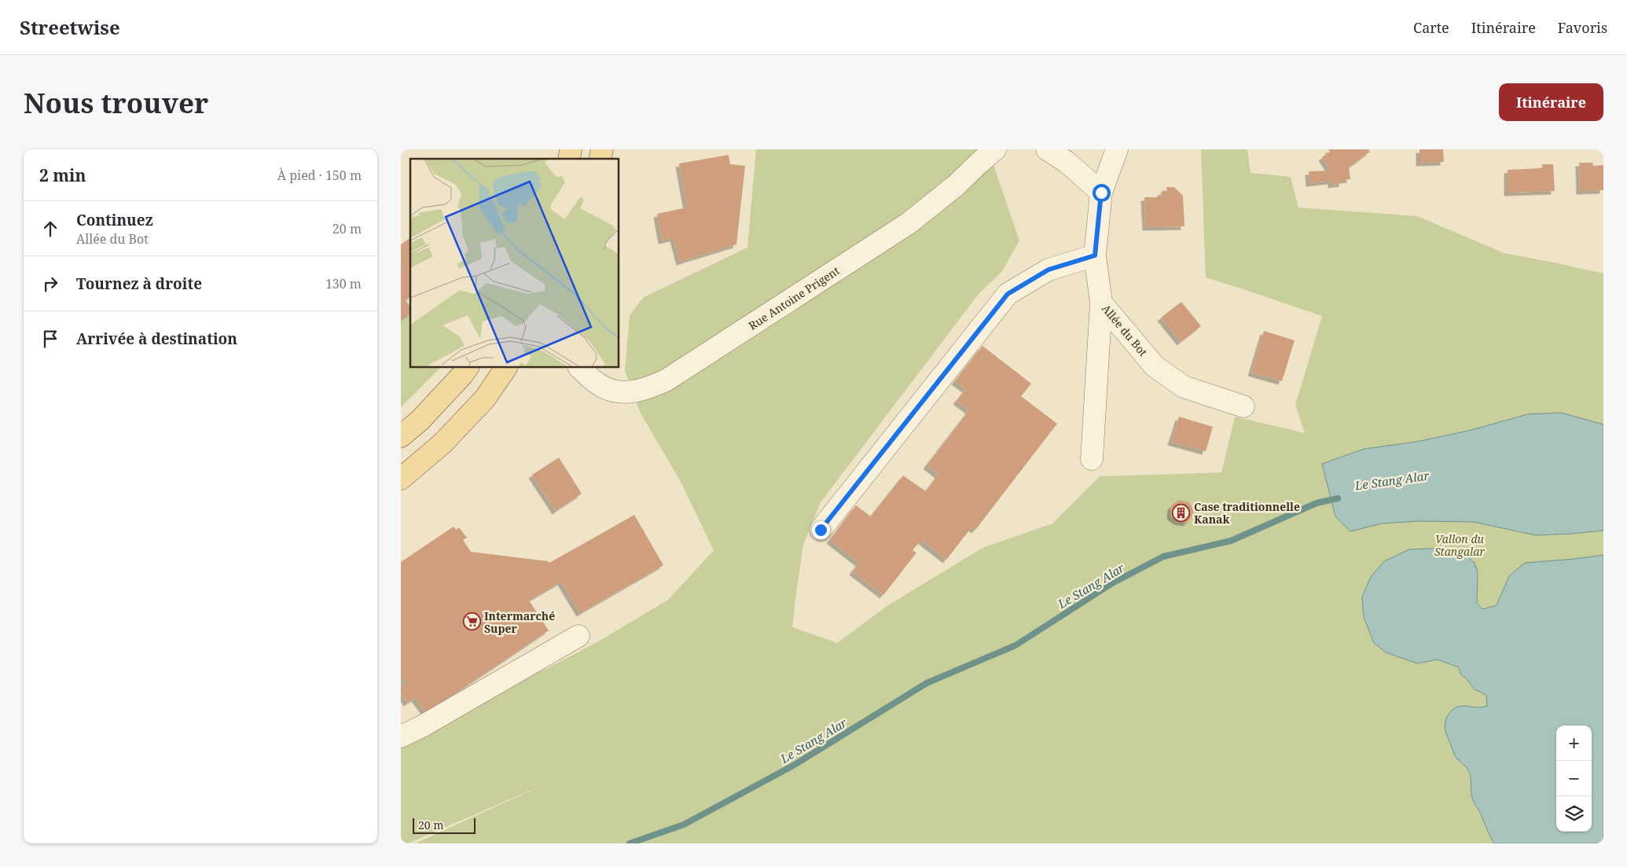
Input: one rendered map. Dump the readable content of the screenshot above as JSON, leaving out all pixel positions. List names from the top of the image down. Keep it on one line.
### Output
{"streets":{"street":["Rue Antoine Prigent","Allée du Bot"]},"water":["Le Stang Alar"],"parks":["Vallon du Stangalar"],"places":{"building":["Case traditionnelle Kanak"],"supermarket":["Intermarché Super"]},"scale_bar":"20 m","page":{"header":"Streetwise","nav":["Carte","Itinéraire","Favoris"],"buttons":"Itinéraire","title":"Nous trouver","heading":["2 min","À pied · 150 m"],"list":[["Continuez","Allée du Bot","20 m"],["Tournez à droite","130 m"],"Arrivée à destination"],"map_buttons":["+","−"],"scale":"20 m"}}
